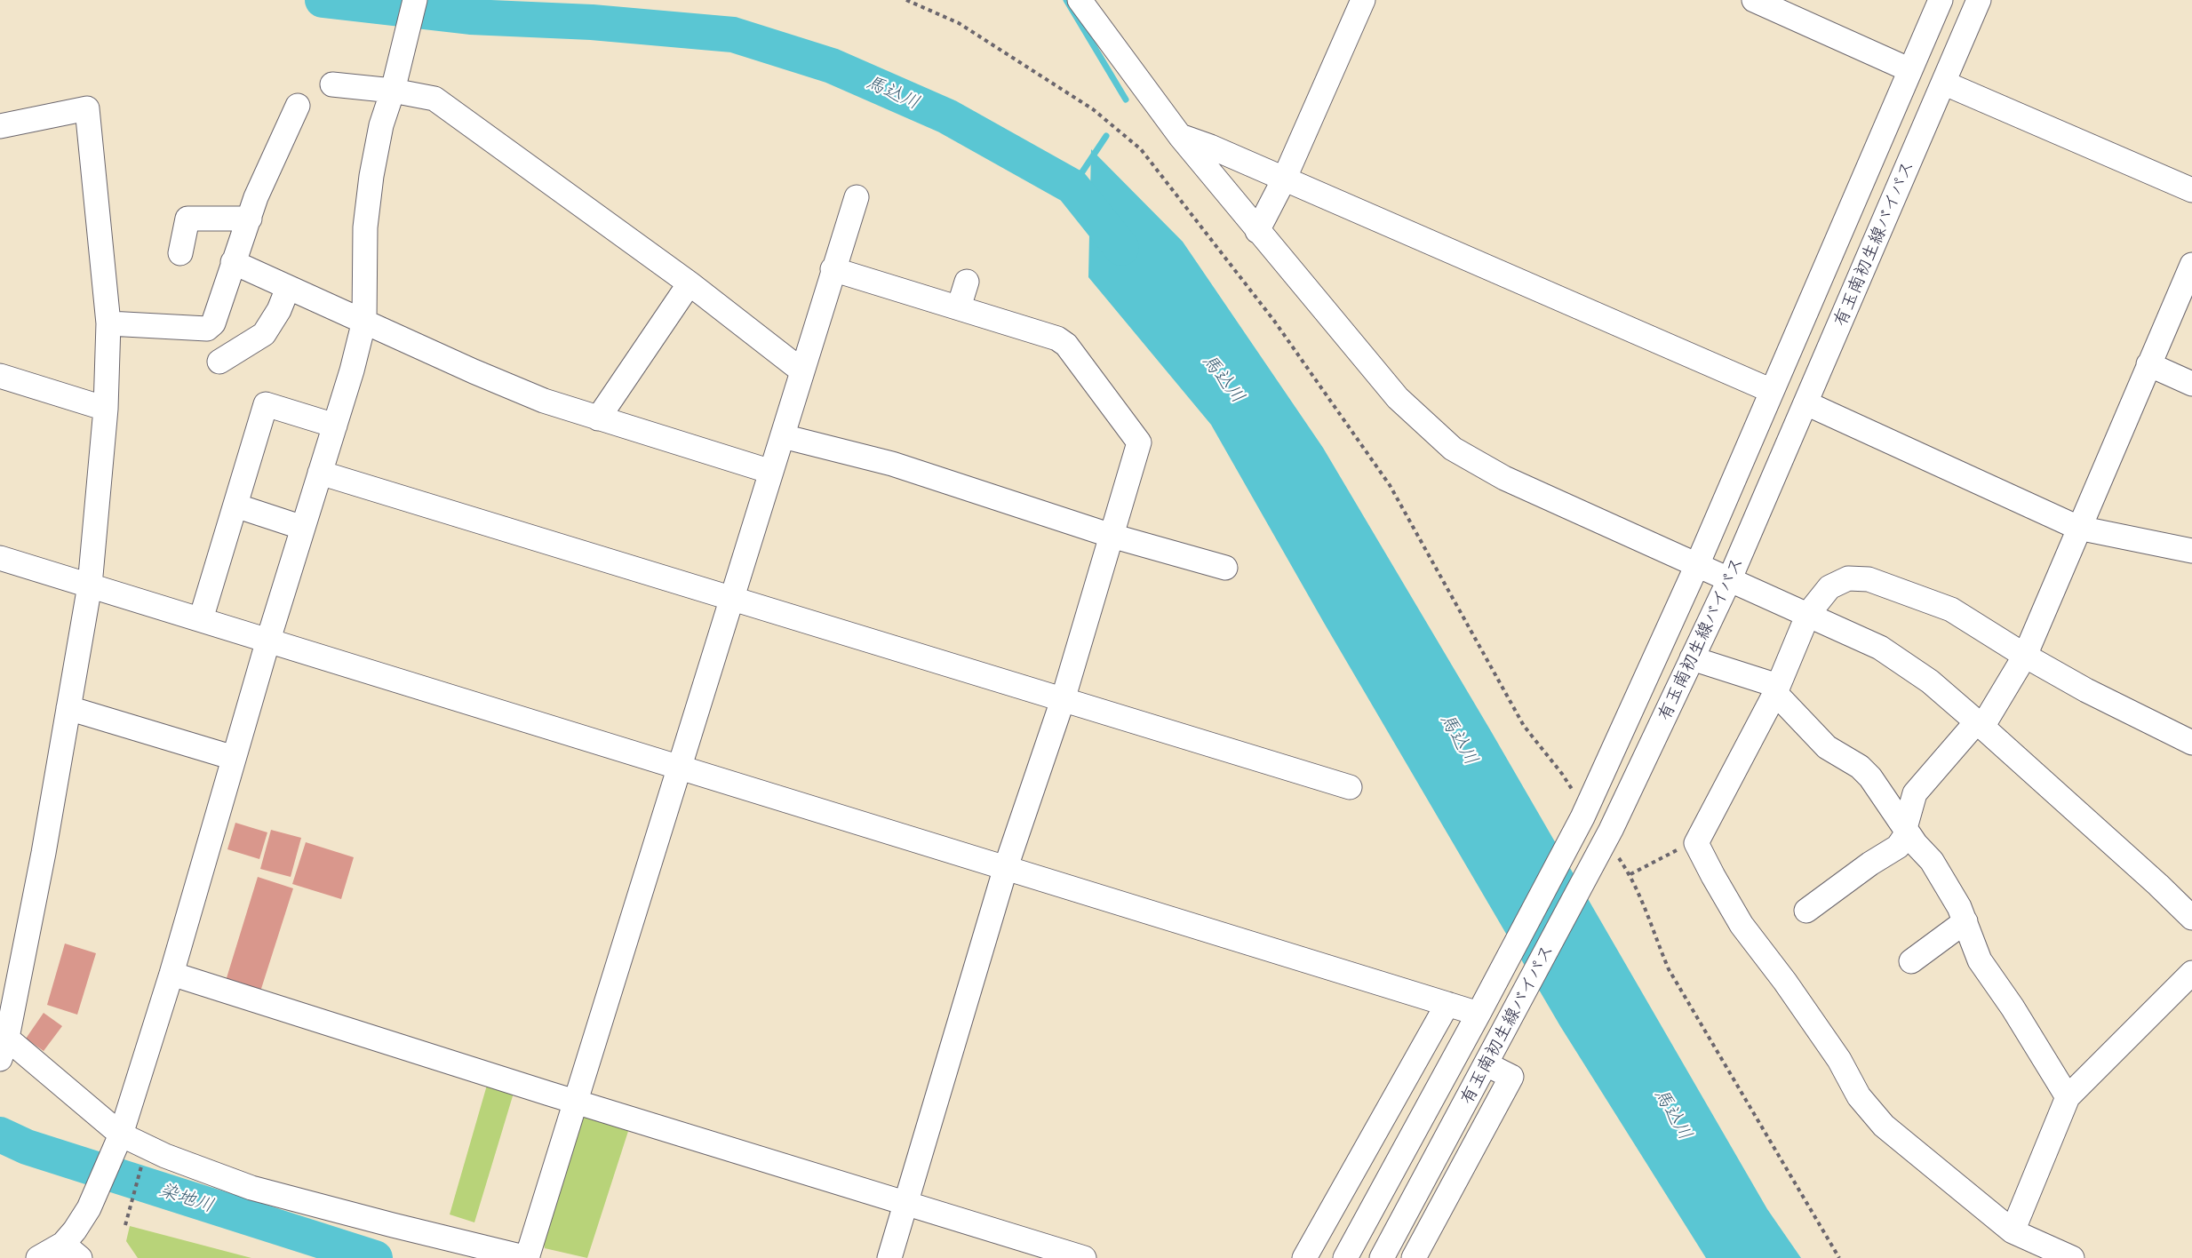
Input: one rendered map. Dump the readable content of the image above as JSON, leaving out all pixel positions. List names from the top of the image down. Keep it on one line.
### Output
{"streets":{"street":["有玉南初生線バイパス"]},"water":["馬込川","染地川"]}
